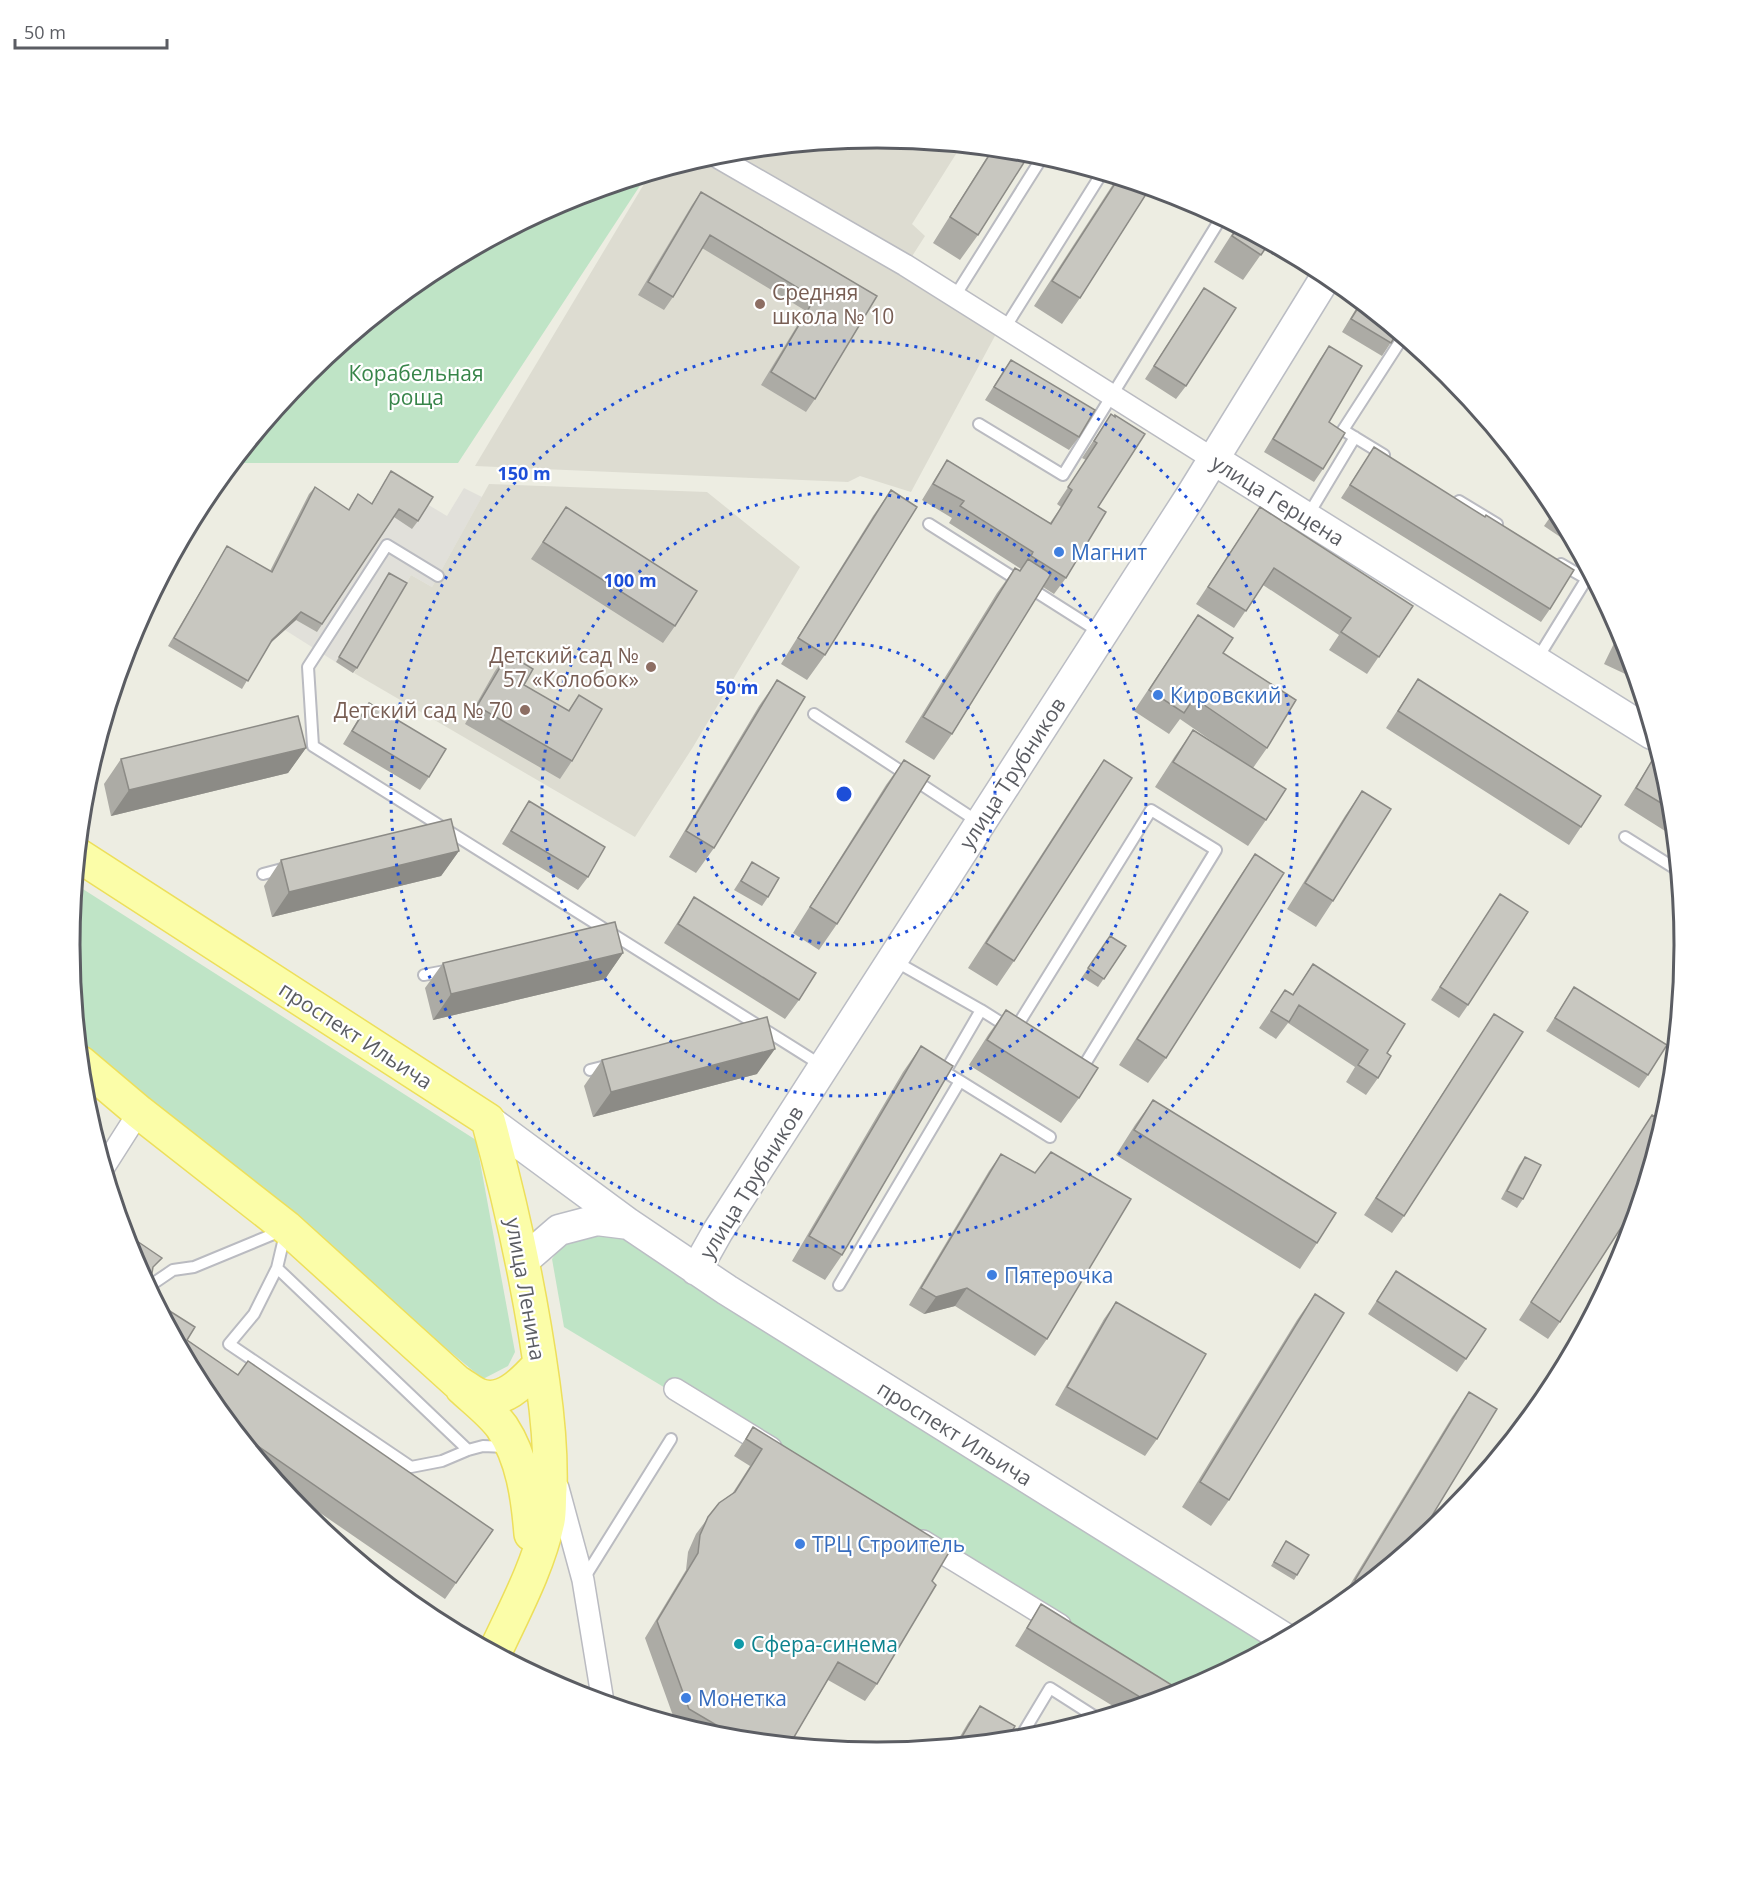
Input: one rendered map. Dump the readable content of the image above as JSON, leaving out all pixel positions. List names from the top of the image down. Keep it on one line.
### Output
{"streets":{"main road":["проспект Ильича","улица Ленина"],"street":["улица Герцена","улица Трубников"]},"crossings":[["улица Герцена","улица Трубников"],["улица Трубников","проспект Ильича"],["проспект Ильича","улица Ленина"]],"parks":["Корабельная роща"],"places":["Средняя школа № 10","Магнит","Детский сад № 57 «Колобок»","Кировский","Детский сад № 70","Пятерочка","ТРЦ Строитель","Сфера-синема","Монетка"],"scale_bar":"50 m","rings":["150 m","100 m","50 m"]}
